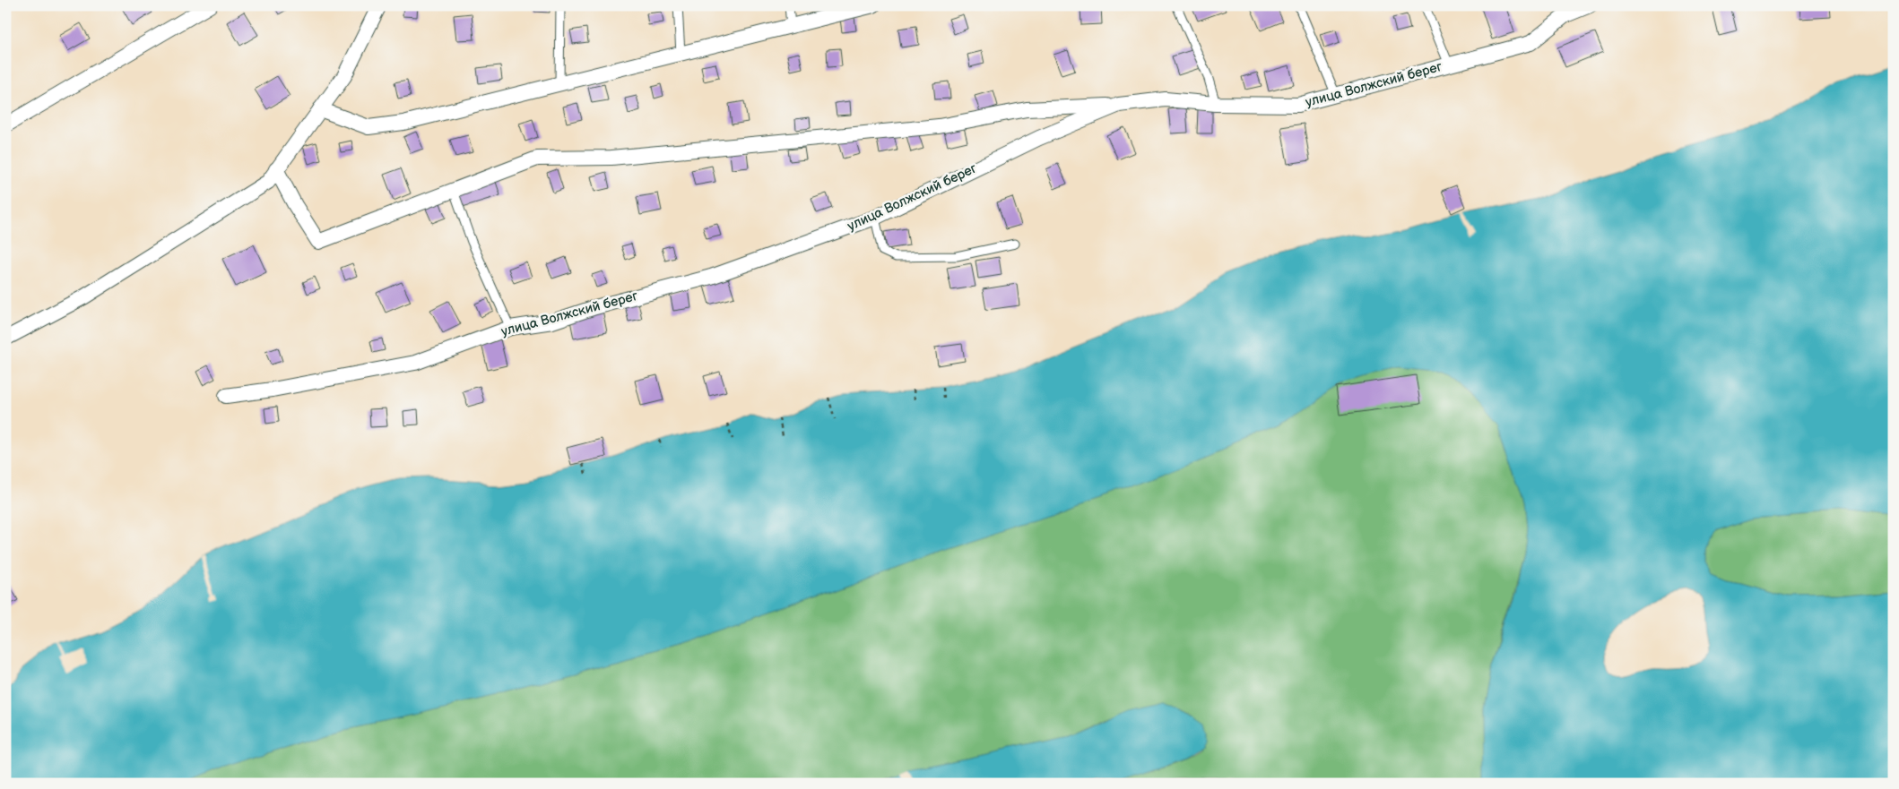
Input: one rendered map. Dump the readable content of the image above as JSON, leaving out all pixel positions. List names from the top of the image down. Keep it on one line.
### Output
{"streets":{"street":["улица Волжский берег"]}}
